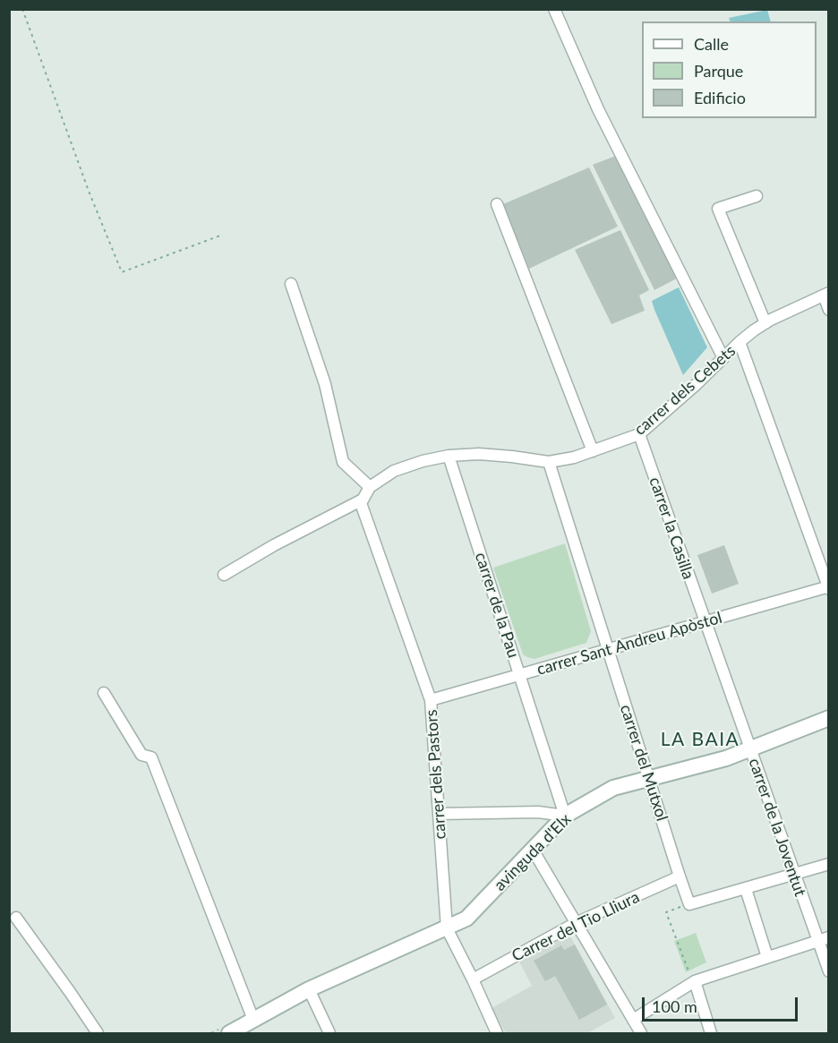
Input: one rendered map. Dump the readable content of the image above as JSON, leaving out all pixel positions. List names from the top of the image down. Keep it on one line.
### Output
{"streets":{"main road":["avinguda d'Elx"],"street":["carrer dels Cebets","carrer la Casilla","carrer de la Pau","carrer Sant Andreu Apòstol","carrer del Mutxol","carrer dels Pastors","carrer de la Joventut","Carrer del Tio Lliura"]},"crossings":[["carrer dels Cebets","carrer la Casilla"],["carrer dels Cebets","carrer de la Pau"],["carrer dels Cebets","carrer del Mutxol"],["carrer dels Cebets","carrer dels Pastors"],["carrer la Casilla","carrer Sant Andreu Apòstol"],["carrer la Casilla","carrer de la Joventut"],["carrer de la Pau","carrer Sant Andreu Apòstol"],["carrer de la Pau","avinguda d'Elx"],["carrer Sant Andreu Apòstol","carrer del Mutxol"],["carrer Sant Andreu Apòstol","carrer dels Pastors"],["carrer Sant Andreu Apòstol","carrer de la Joventut"],["carrer del Mutxol","avinguda d'Elx"],["carrer del Mutxol","Carrer del Tio Lliura"],["carrer dels Pastors","avinguda d'Elx"],["carrer de la Joventut","avinguda d'Elx"]],"districts":["LA BAIA"],"legend":["Calle","Parque","Edificio"],"scale_bar":"100 m"}
